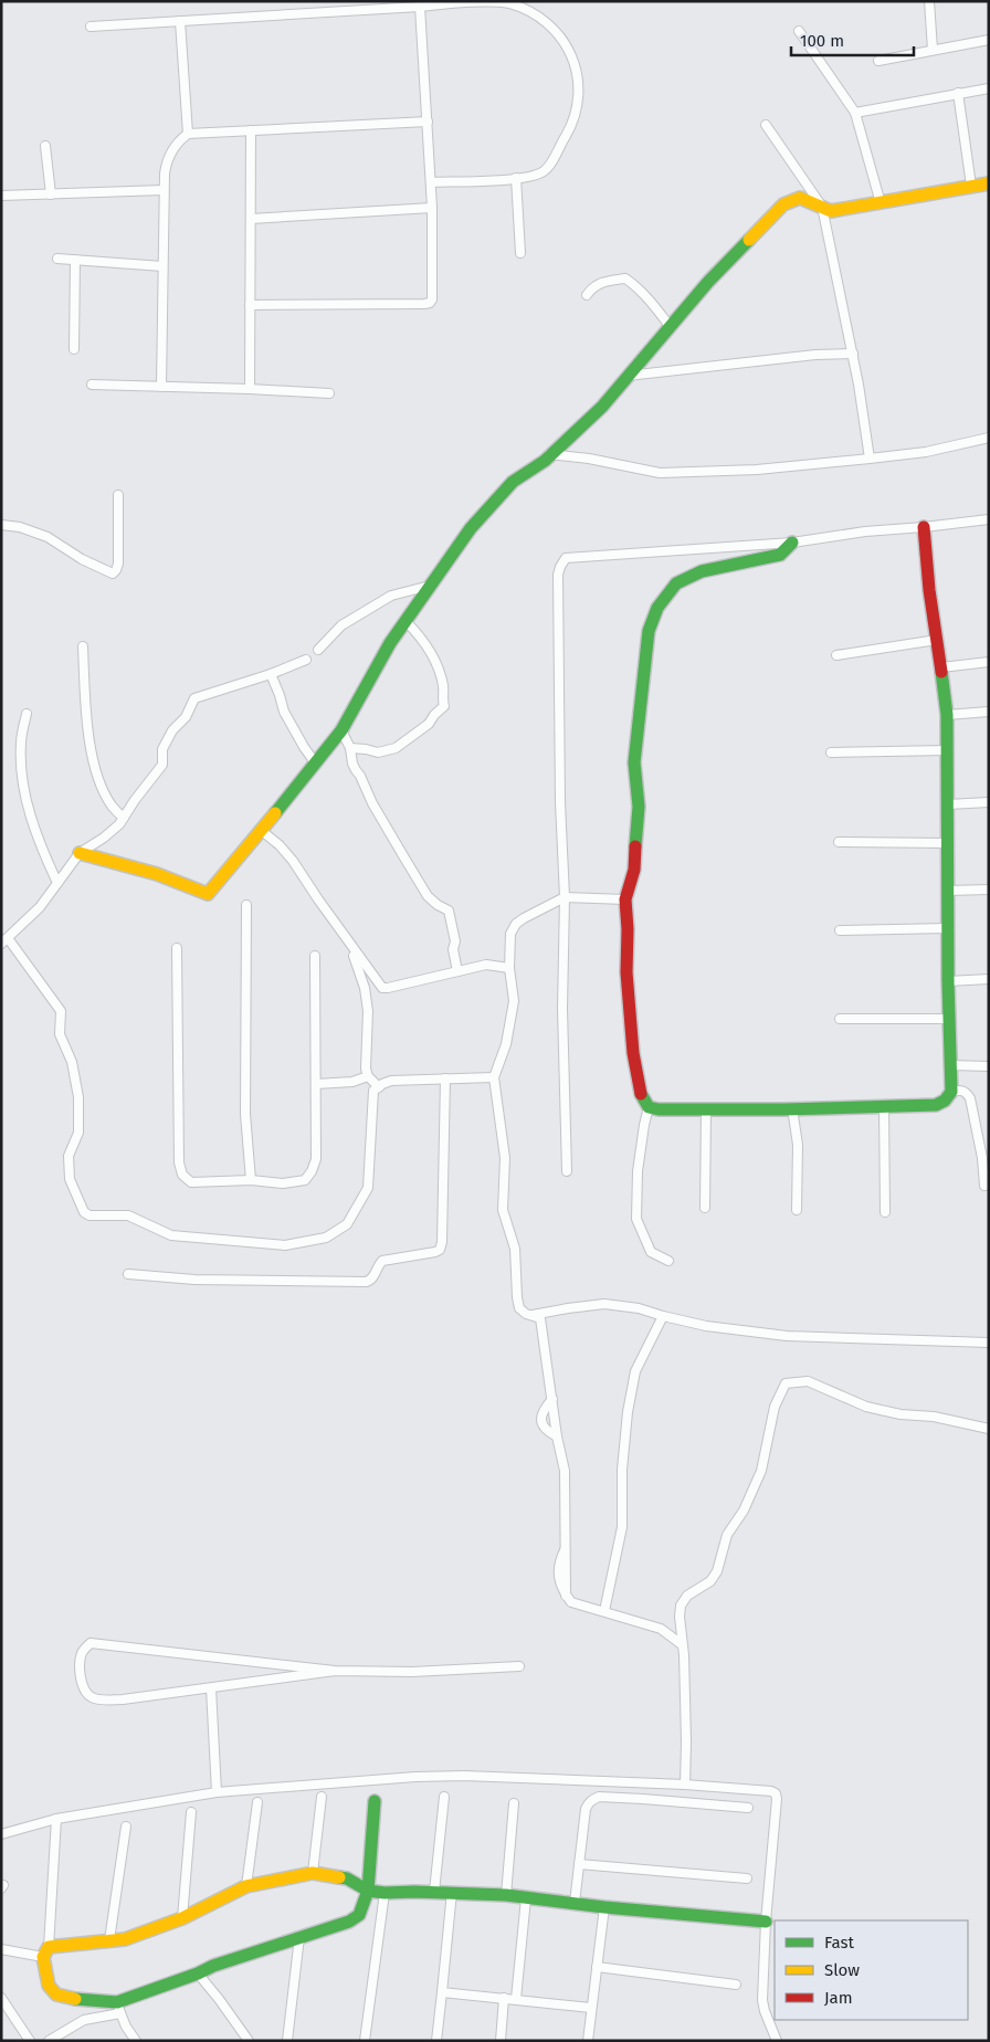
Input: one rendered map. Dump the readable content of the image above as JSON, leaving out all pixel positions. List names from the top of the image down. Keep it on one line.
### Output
{"legend":["Fast","Slow","Jam"],"scale_bar":"100 m"}
